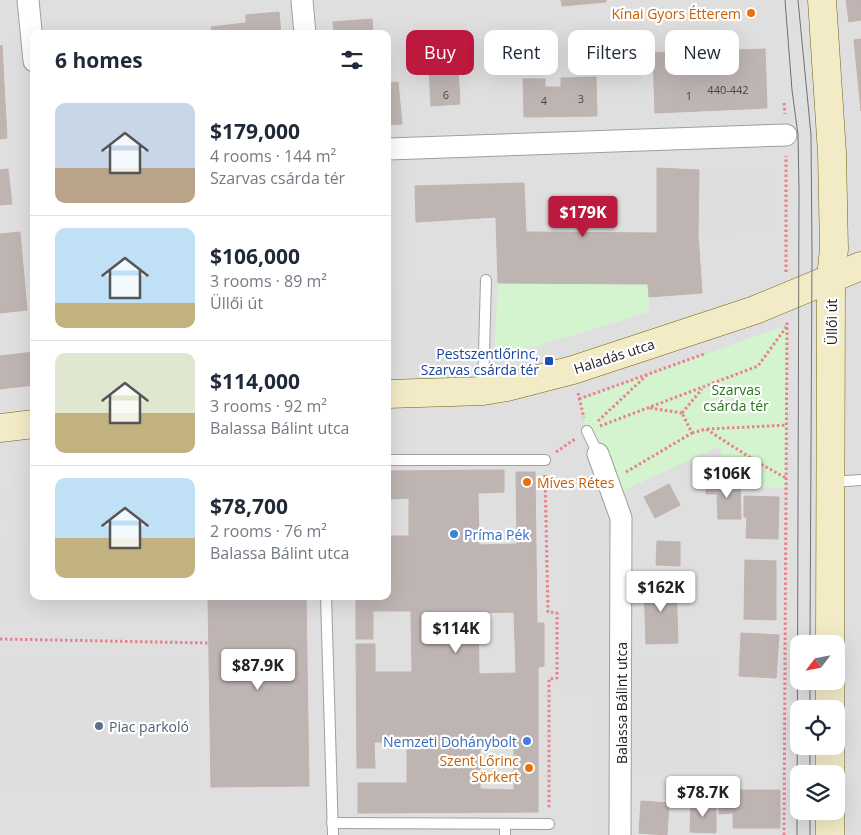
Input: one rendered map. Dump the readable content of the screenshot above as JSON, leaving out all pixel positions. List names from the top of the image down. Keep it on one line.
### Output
{"streets":{"main road":["Üllői út","Haladás utca"],"street":["Balassa Bálint utca"]},"crossings":[["Üllői út","Haladás utca"]],"parks":["Szarvas csárda tér"],"places":{"other":["Kínai Gyors Étterem","Míves Rétes","Príma Pék","Piac parkoló","Nemzeti Dohánybolt","Szent Lőrinc Sörkert"],"transit":["Pestszentlőrinc, Szarvas csárda tér"]},"house_numbers":["440-442","6","1","3","4"],"north":"bottom left","page":{"chip":["Buy","Rent","Filters","New"],"heading":"6 homes","list":[{"name":"$179,000","note":"4 rooms · 144 m² · Szarvas csárda tér"},{"name":"$106,000","note":"3 rooms · 89 m² · Üllői út"},{"name":"$114,000","note":"3 rooms · 92 m² · Balassa Bálint utca"},{"name":"$78,700","note":"2 rooms · 76 m² · Balassa Bálint utca"}],"price":["$179K","$106K","$162K","$114K","$87.9K","$78.7K"]}}
